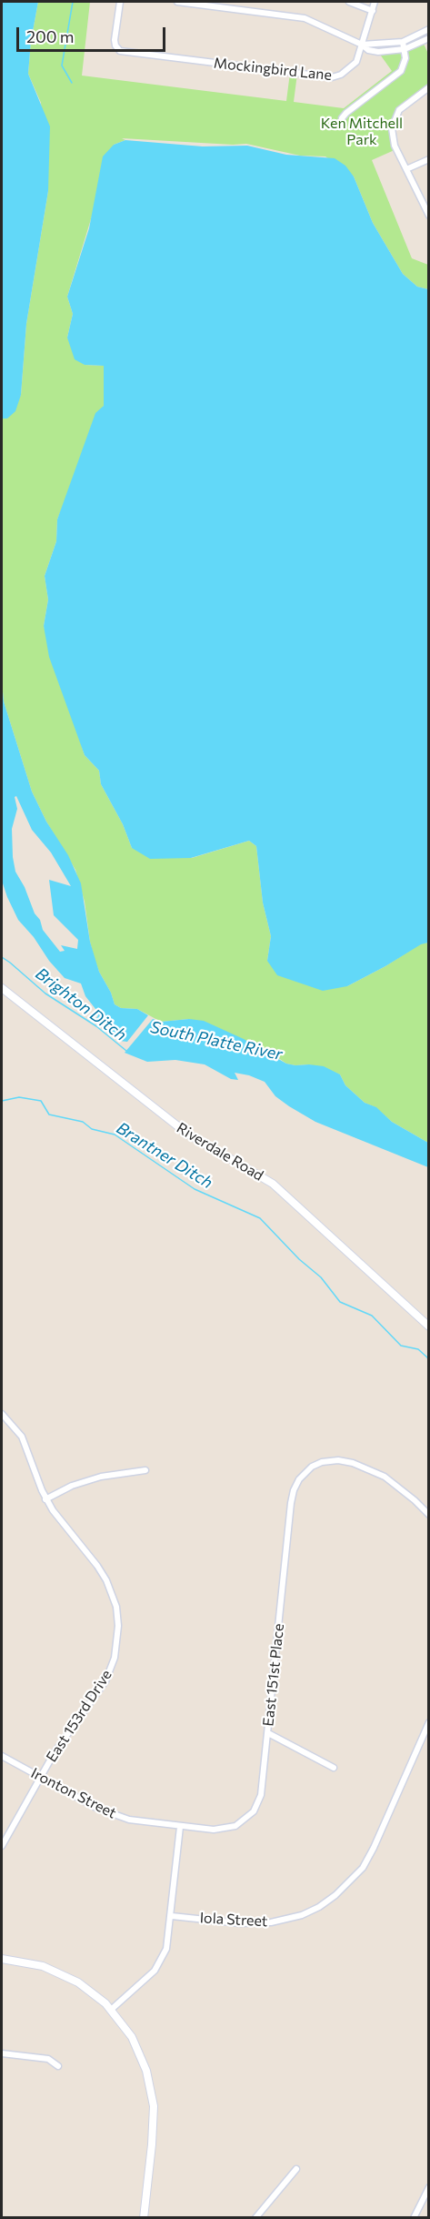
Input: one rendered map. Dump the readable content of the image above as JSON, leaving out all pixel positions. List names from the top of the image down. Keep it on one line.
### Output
{"streets":{"street":["Mockingbird Lane","Riverdale Road","East 151st Place","East 153rd Drive","Ironton Street","Iola Street"]},"crossings":[["East 151st Place","Ironton Street"],["East 153rd Drive","Ironton Street"]],"water":["Brighton Ditch","South Platte River","Brantner Ditch"],"parks":["Ken Mitchell Park"],"scale_bar":"200 m"}
